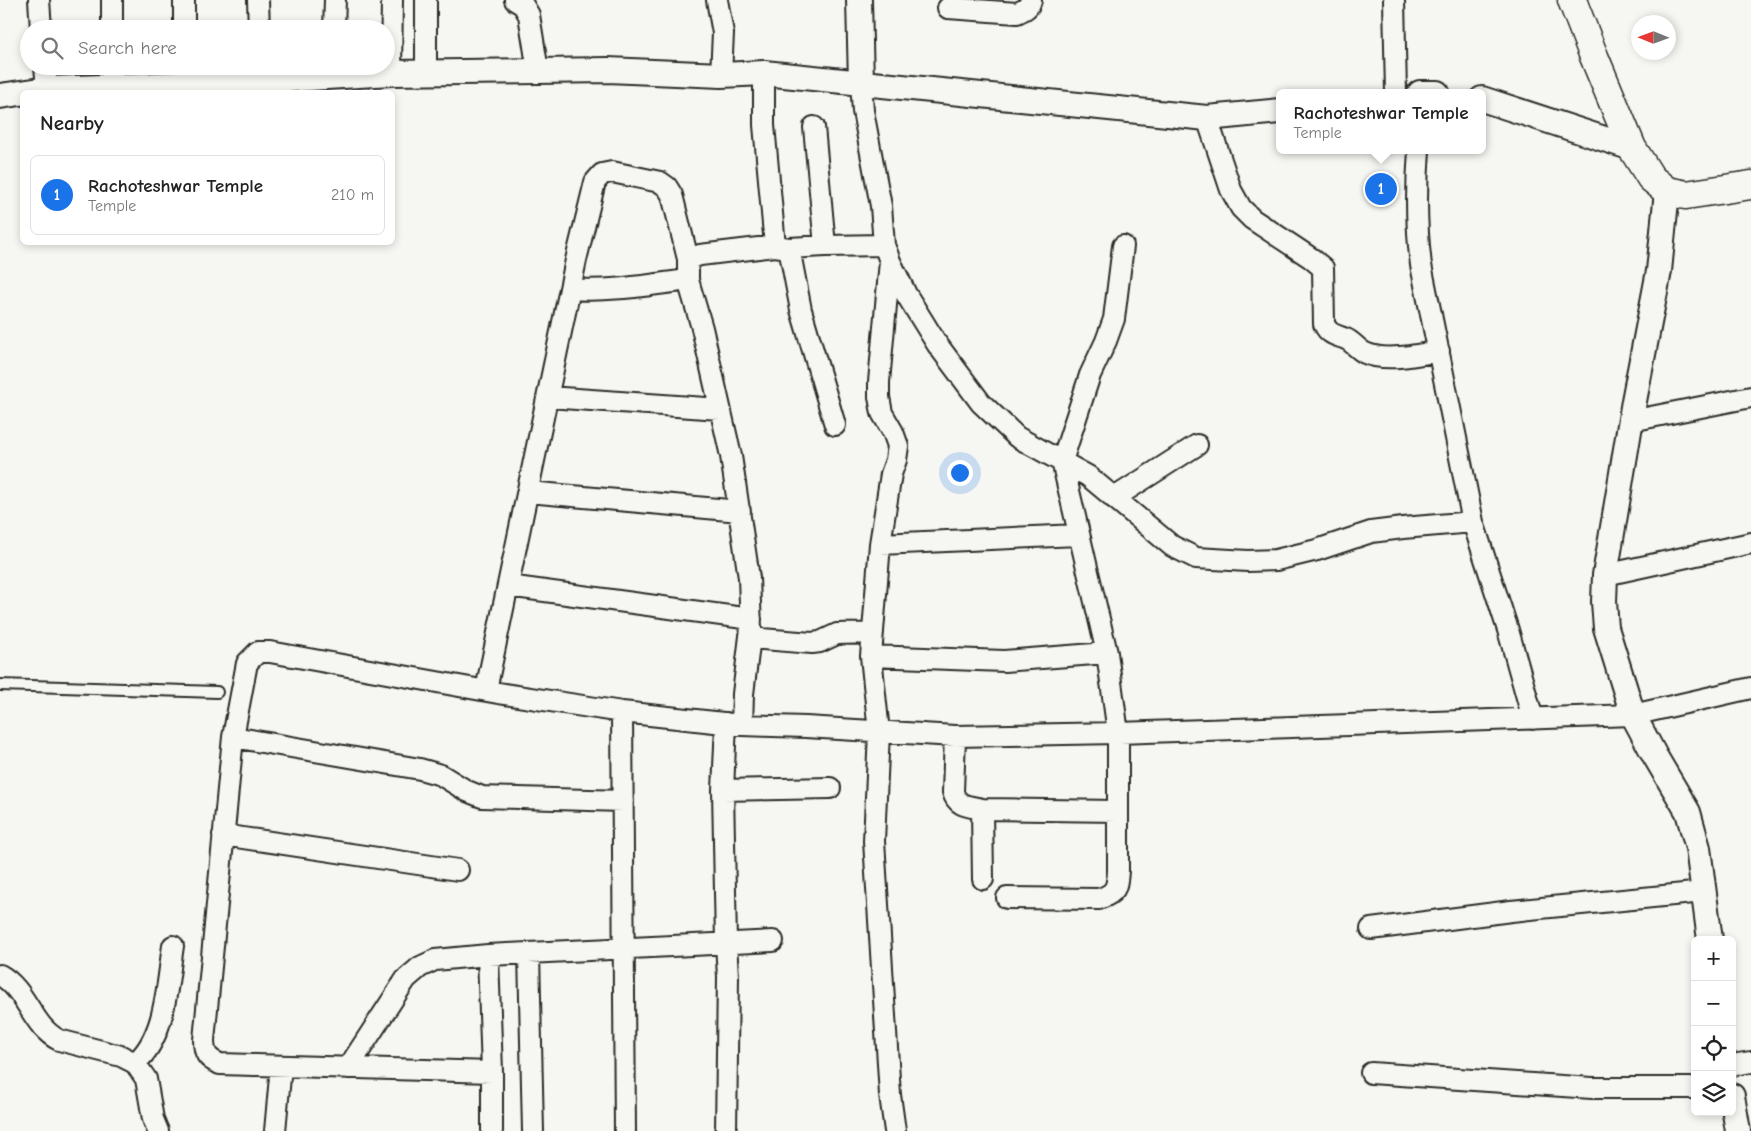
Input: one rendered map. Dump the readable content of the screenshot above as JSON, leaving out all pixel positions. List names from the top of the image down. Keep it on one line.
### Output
{"north":"left","page":{"search":"Search here","popup":["Rachoteshwar Temple","Temple"],"heading":"Nearby","list":[{"mark":"1","name":"Rachoteshwar Temple","note":"Temple","value":"210 m"}],"pins":"1","map_buttons":["+","−"]}}
